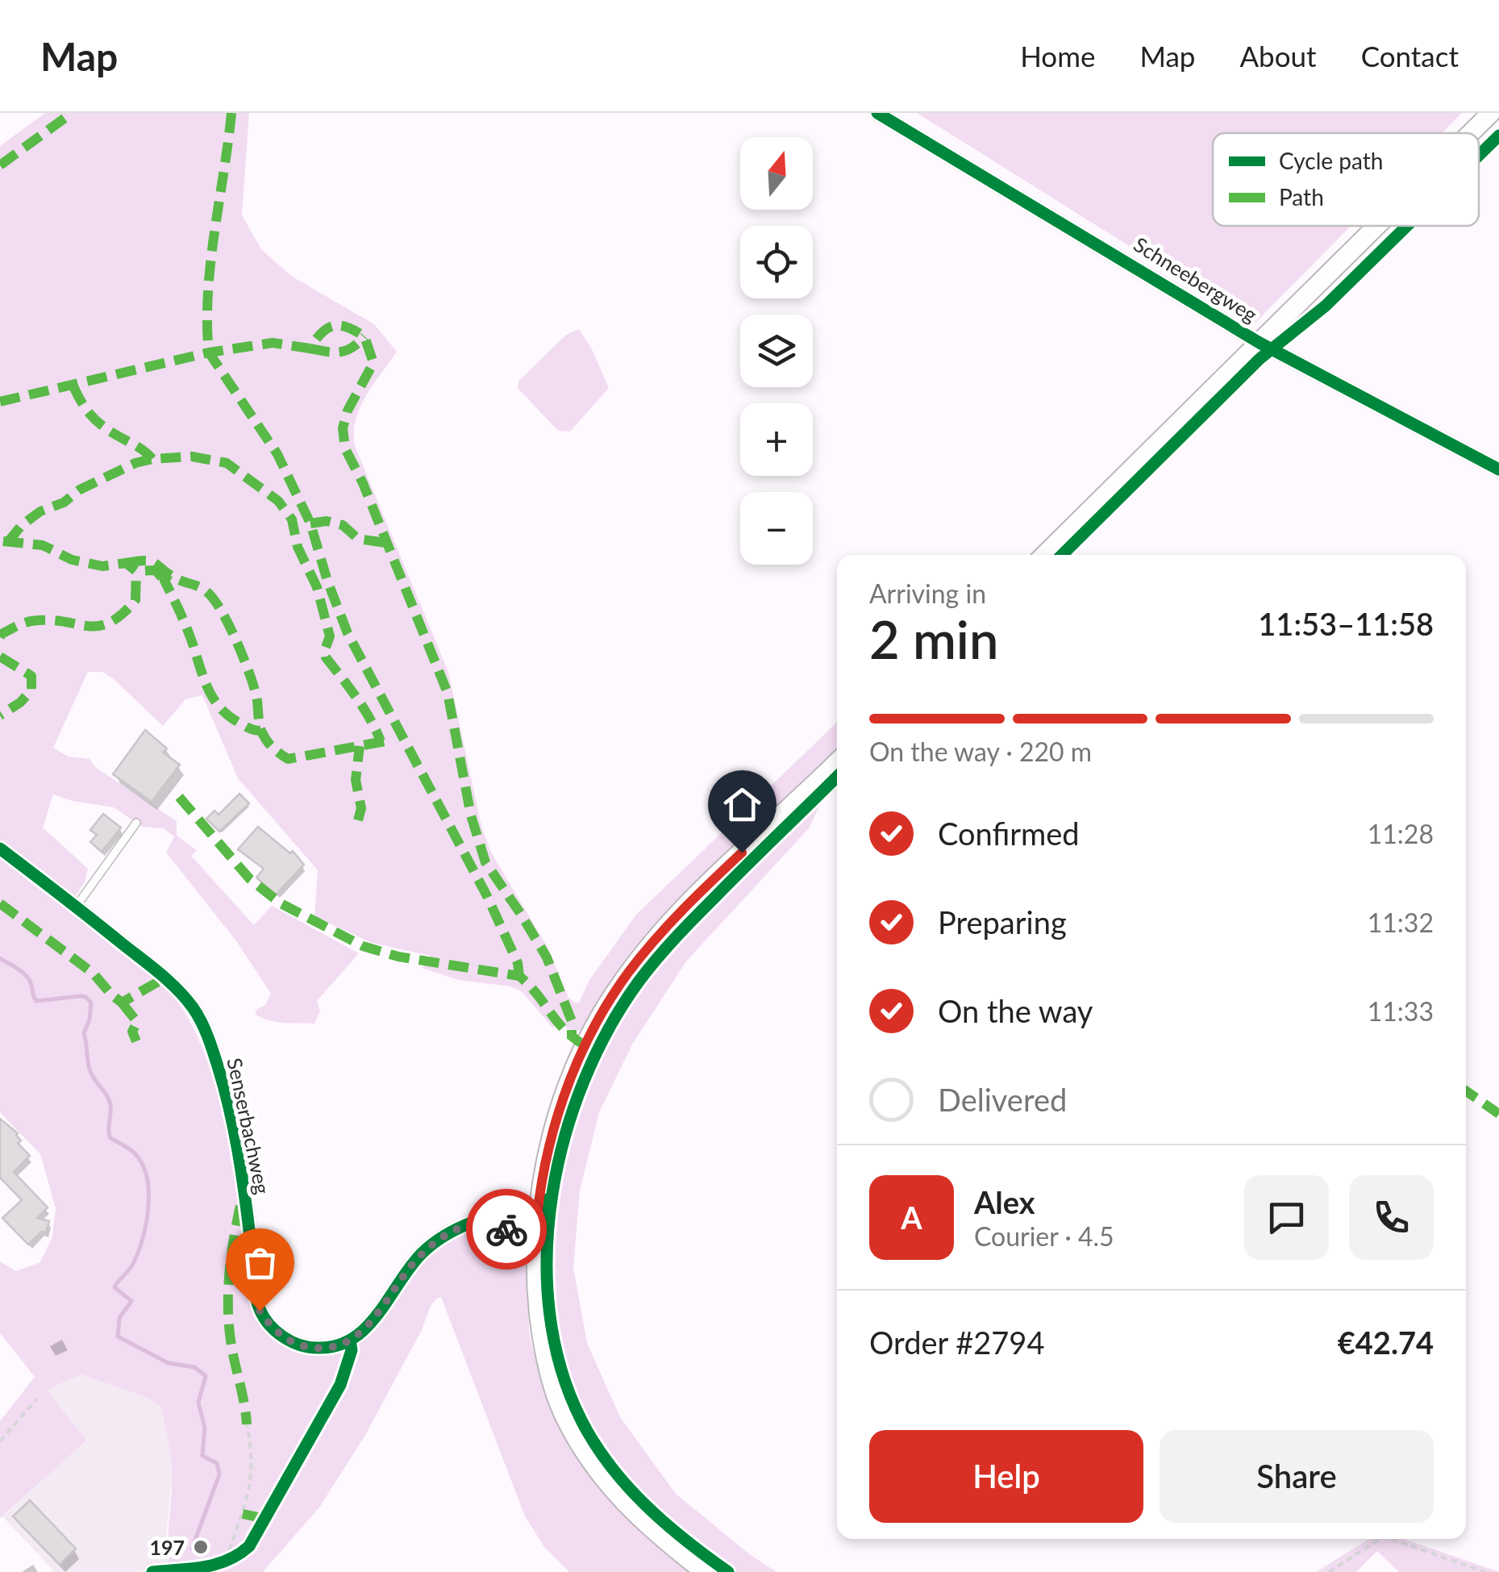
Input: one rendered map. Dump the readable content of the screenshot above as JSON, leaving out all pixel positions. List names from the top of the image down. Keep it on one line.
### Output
{"streets":{"street":["Schneebergweg","Senserbachweg"]},"places":["197"],"legend":["Cycle path","Path"],"north":"top","page":{"header":"Map","nav":["Home","Map","About","Contact"],"map_buttons":["+","−"],"heading":["2 min","Arriving in","11:53–11:58"],"panel":["Alex","Courier · 4.5","Order #2794","€42.74"],"bar":"On the way · 220 m","list":[["Confirmed","11:28"],["Preparing","11:32"],["On the way","11:33"],"Delivered"],"round":"A","buttons":["Help","Share"]}}
